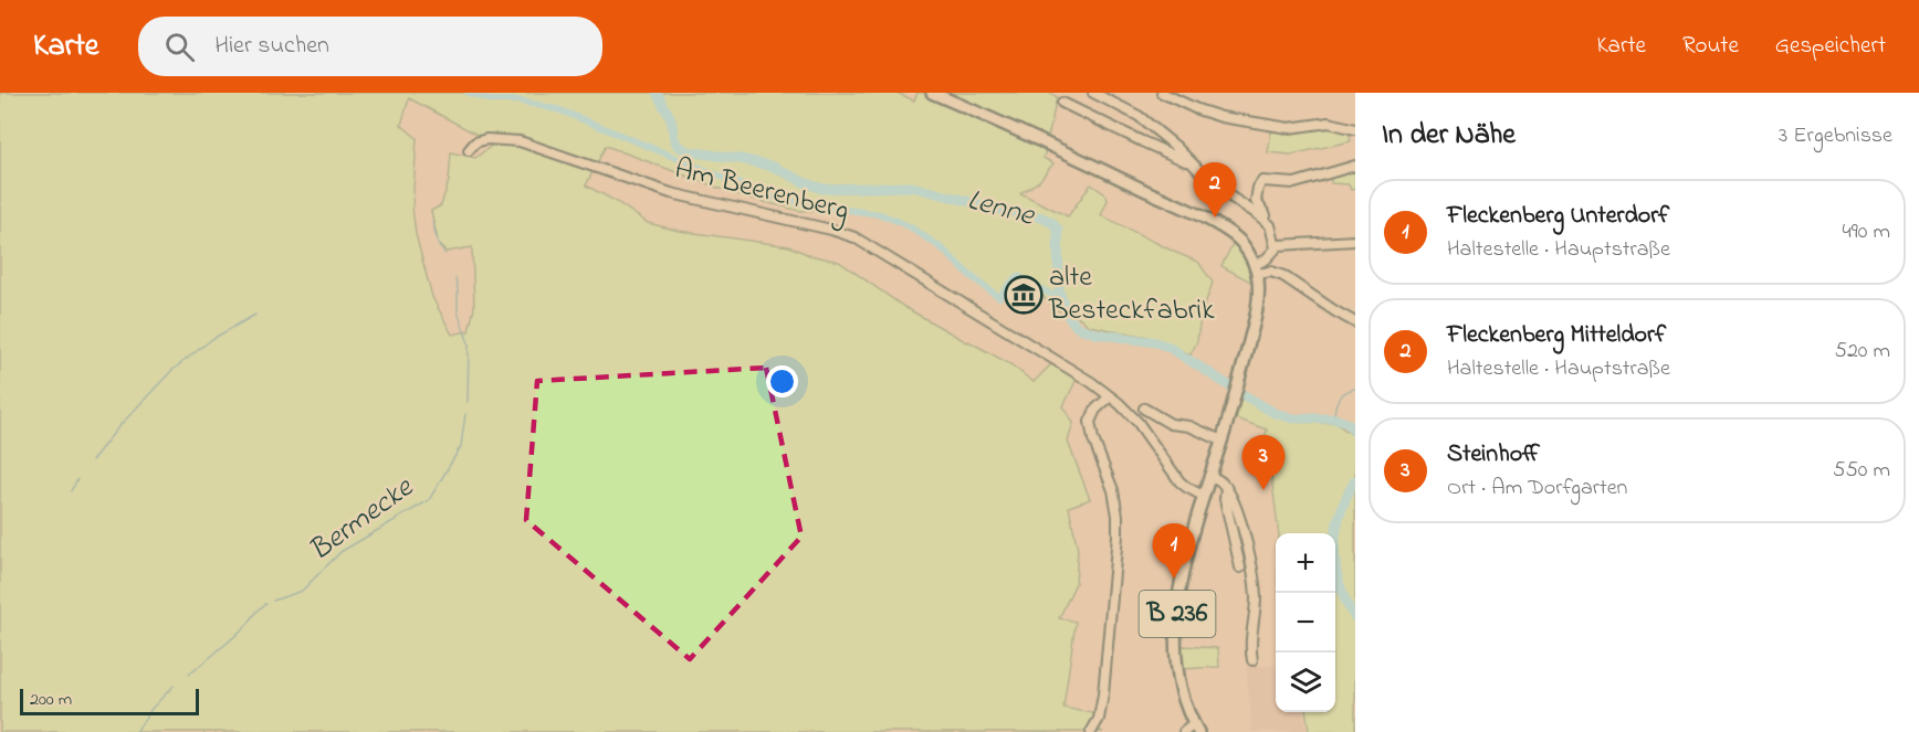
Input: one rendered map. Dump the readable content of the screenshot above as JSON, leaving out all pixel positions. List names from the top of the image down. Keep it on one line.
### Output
{"streets":{"main road":["B 236"],"street":["Am Beerenberg"]},"crossings":[["Am Beerenberg","B 236"]],"water":["Lenne","Bermecke"],"places":{"museum":["alte Besteckfabrik"]},"scale_bar":"200 m","page":{"header":"Karte","search":"Hier suchen","nav":["Karte","Route","Gespeichert"],"heading":["In der Nähe","3 Ergebnisse"],"pins":["2","3","1"],"list":[{"mark":"1","name":"Fleckenberg Unterdorf","note":"Haltestelle · Hauptstraße","value":"490 m"},{"mark":"2","name":"Fleckenberg Mitteldorf","note":"Haltestelle · Hauptstraße","value":"520 m"},{"mark":"3","name":"Steinhoff","note":"Ort · Am Dorfgarten","value":"550 m"}],"map_buttons":["+","−"],"scale":"200 m"}}
